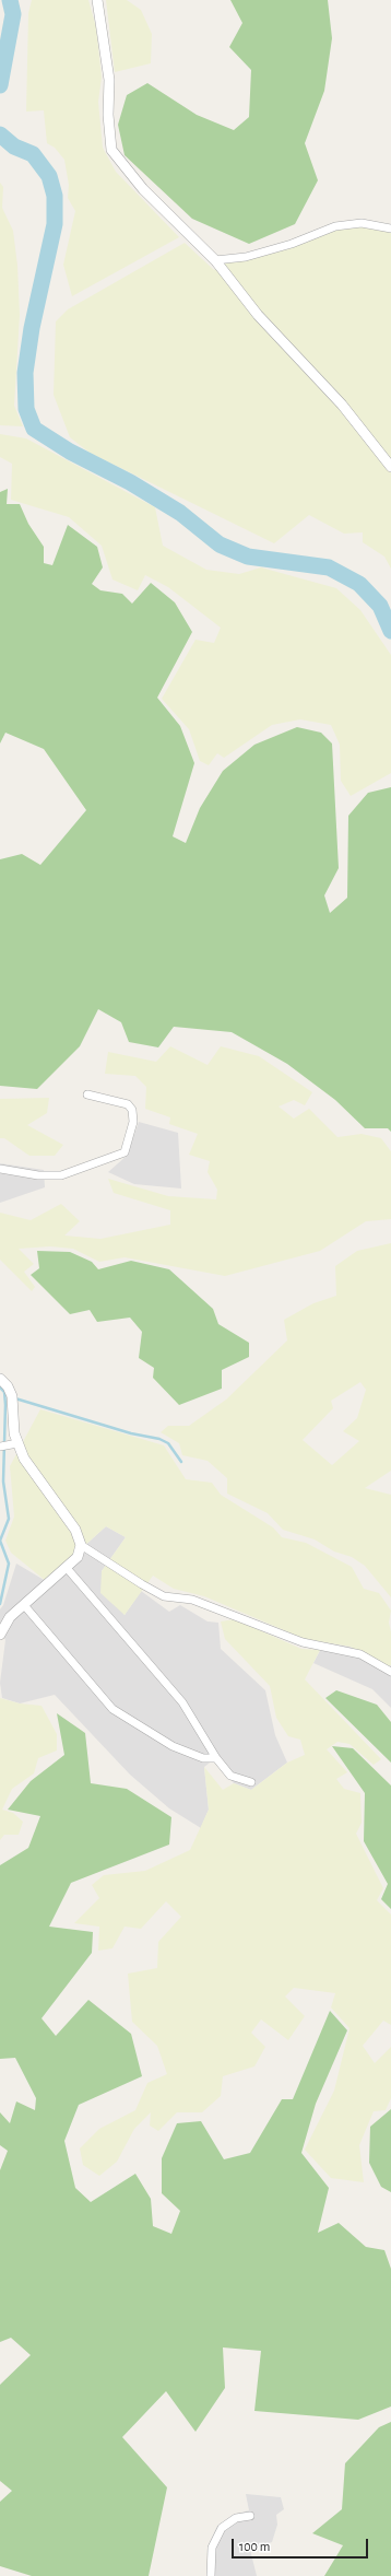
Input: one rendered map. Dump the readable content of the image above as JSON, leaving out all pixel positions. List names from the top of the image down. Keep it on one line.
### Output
{"scale_bar":"100 m"}
